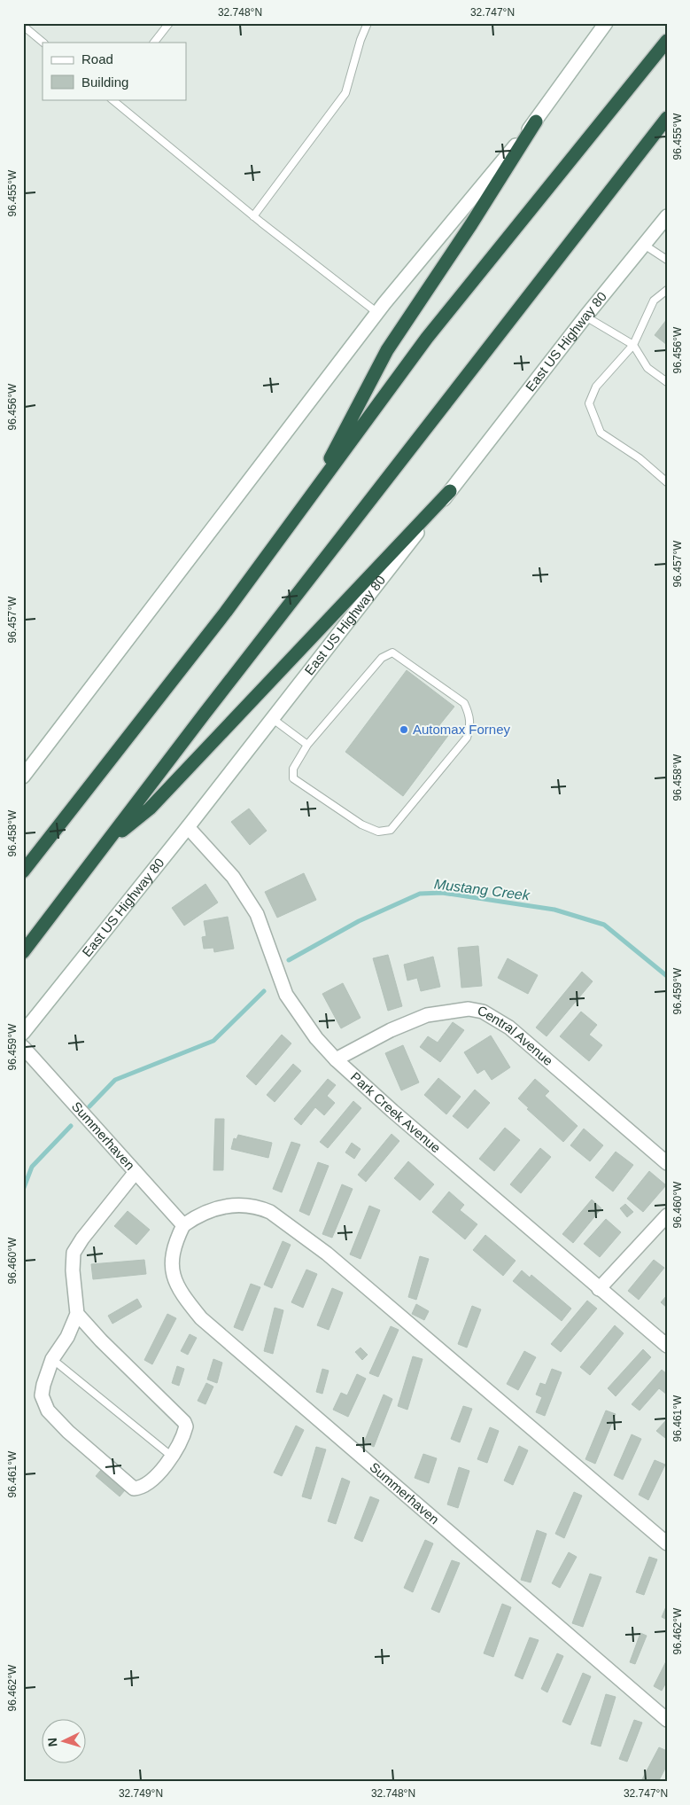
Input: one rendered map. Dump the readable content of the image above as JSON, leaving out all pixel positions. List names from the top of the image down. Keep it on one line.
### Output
{"streets":{"street":["East US Highway 80","Central Avenue","Park Creek Avenue","Summerhaven"]},"crossings":[["East US Highway 80","Park Creek Avenue"],["Central Avenue","Park Creek Avenue"]],"water":["Mustang Creek"],"places":["Automax Forney"],"legend":["Road","Building"],"north":"left","coordinates":["32.748°N","32.747°N","96.455°W","96.456°W","96.457°W","96.458°W","96.459°W","96.460°W","96.461°W","96.462°W","32.749°N"]}
